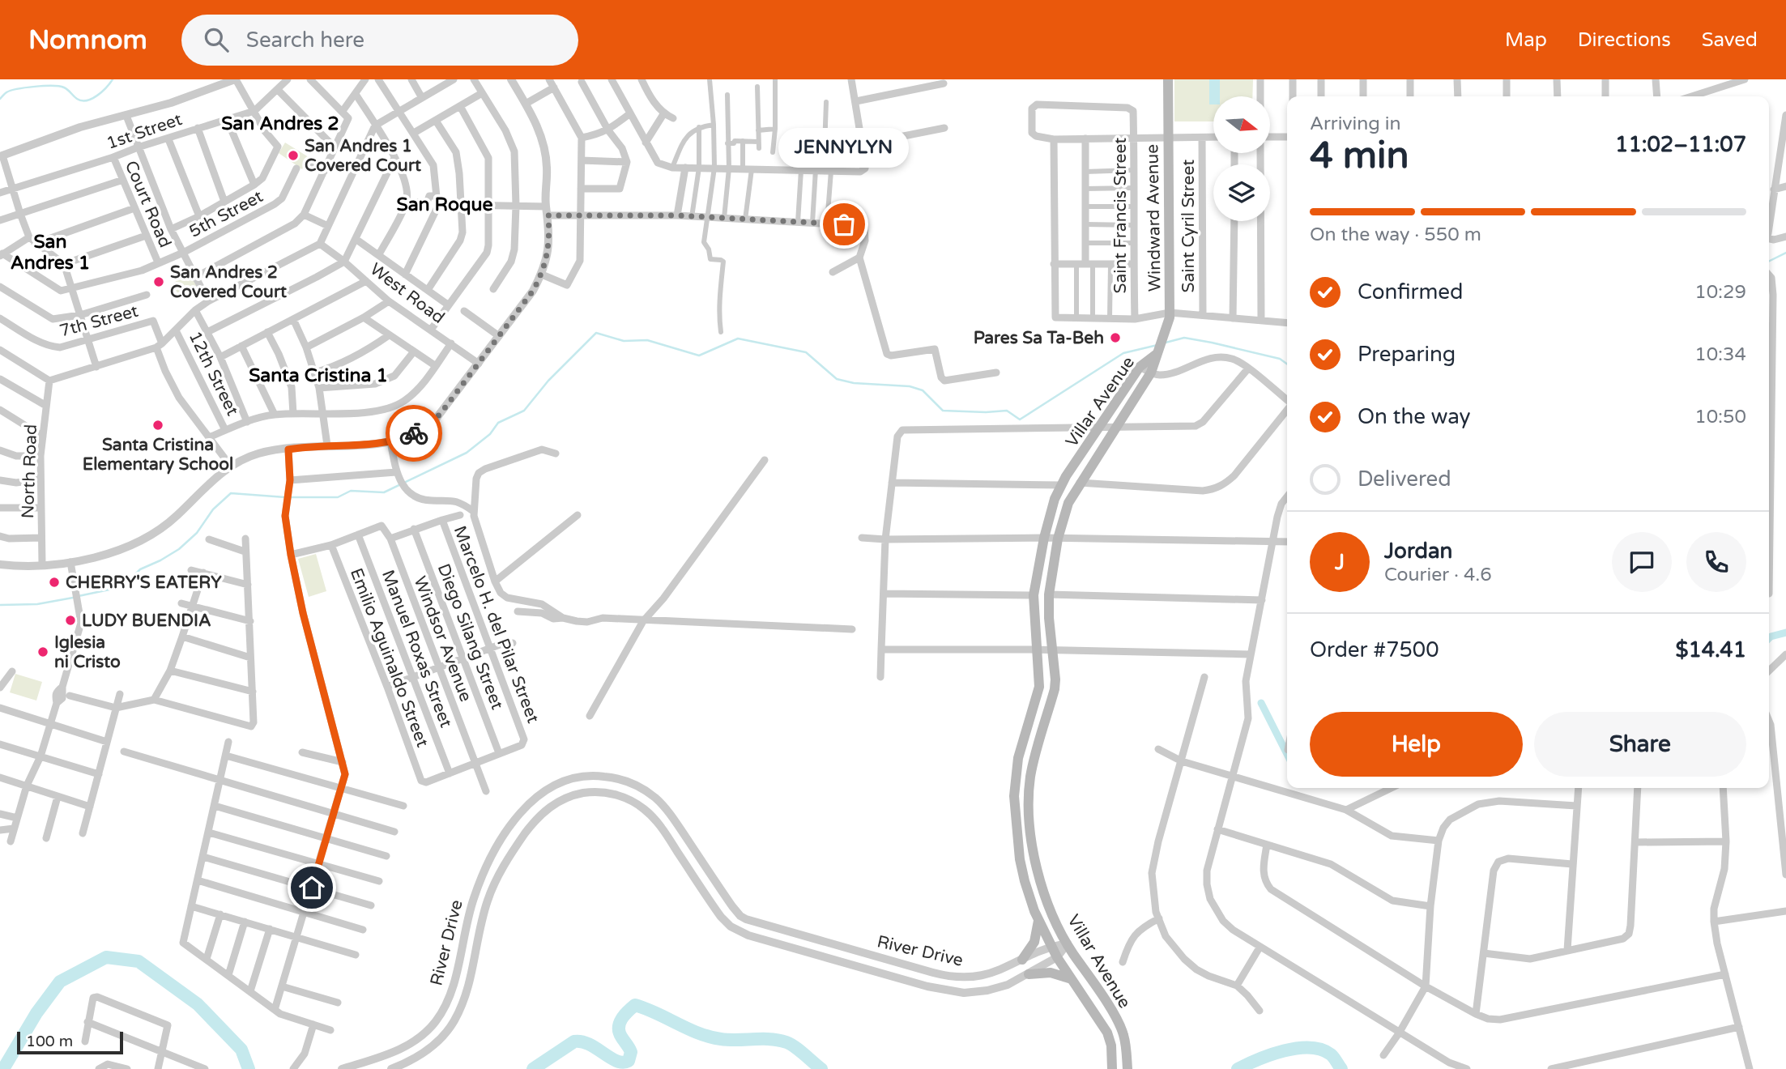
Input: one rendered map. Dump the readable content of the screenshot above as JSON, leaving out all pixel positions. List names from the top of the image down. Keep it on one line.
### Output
{"streets":{"main road":["Windward Avenue","Villar Avenue"],"street":["1st Street","Court Road","5th Street","Saint Francis Street","Saint Cyril Street","West Road","7th Street","12th Street","North Road","Marcelo H. del Pilar Street","Diego Silang Street","Windsor Avenue","Manuel Roxas Street","Emilio Aguinaldo Street","River Drive"]},"crossings":[["1st Street","Court Road"],["Court Road","5th Street"],["Windward Avenue","Villar Avenue"],["Villar Avenue","River Drive"],["Marcelo H. del Pilar Street","Diego Silang Street"],["Windsor Avenue","Manuel Roxas Street"],["Manuel Roxas Street","Emilio Aguinaldo Street"]],"districts":["San Andres 2","San Roque","San Andres 1","Santa Cristina 1"],"places":["San Andres 1 Covered Court","JENNYLYN","San Andres 2 Covered Court","Pares Sa Ta-Beh","Santa Cristina Elementary School","CHERRY'S EATERY","LUDY BUENDIA","Iglesia ni Cristo"],"scale_bar":"100 m","north":"right","page":{"header":"Nomnom","search":"Search here","nav":["Map","Directions","Saved"],"heading":["4 min","Arriving in","11:02–11:07"],"panel":["Jordan","Courier · 4.6","Order #7500","$14.41"],"bubble":"JENNYLYN","bar":"On the way · 550 m","list":[["Confirmed","10:29"],["Preparing","10:34"],["On the way","10:50"],"Delivered"],"round":"J","buttons":["Help","Share"],"scale":"100 m"}}
